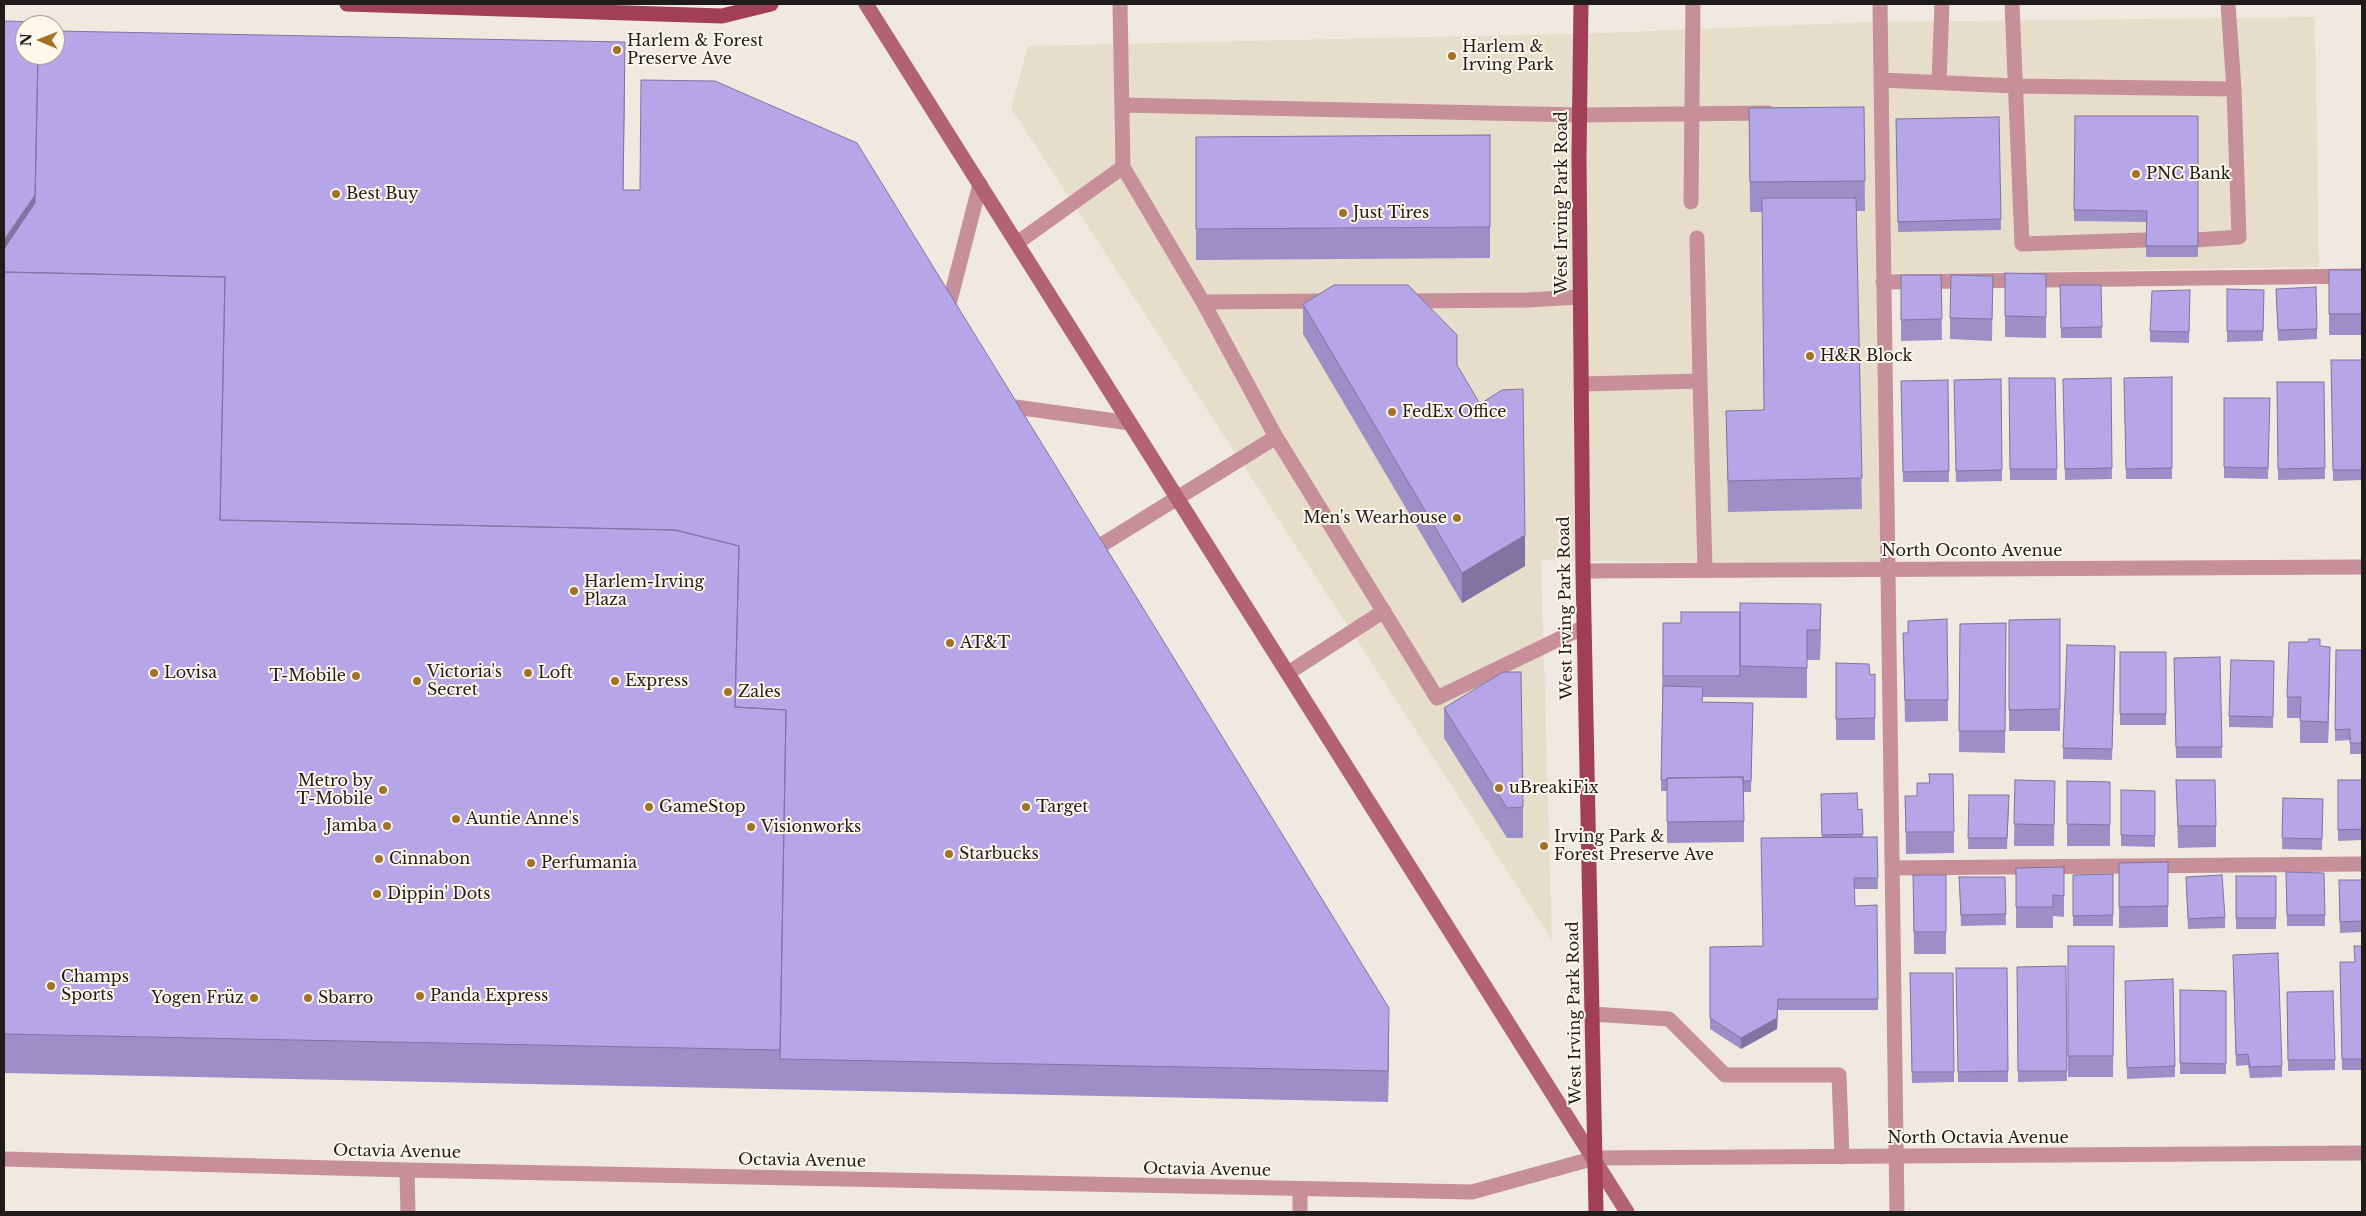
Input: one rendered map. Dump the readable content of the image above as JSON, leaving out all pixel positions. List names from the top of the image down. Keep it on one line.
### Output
{"streets":{"main road":["West Irving Park Road"],"street":["North Oconto Avenue","North Octavia Avenue","Octavia Avenue"]},"crossings":[["West Irving Park Road","North Oconto Avenue"],["West Irving Park Road","North Octavia Avenue"],["West Irving Park Road","Octavia Avenue"],["North Octavia Avenue","Octavia Avenue"]],"places":["Harlem & Forest Preserve Ave","Harlem & Irving Park","PNC Bank","Best Buy","Just Tires","H&R Block","FedEx Office","Men's Wearhouse","Harlem-Irving Plaza","AT&T","Lovisa","Loft","T-Mobile","Victoria's Secret","Express","Zales","uBreakiFix","Metro by T-Mobile","GameStop","Target","Auntie Anne's","Jamba","Visionworks","Irving Park & Forest Preserve Ave","Starbucks","Cinnabon","Perfumania","Dippin' Dots","Champs Sports","Panda Express","Yogen Früz","Sbarro"],"north":"left"}
